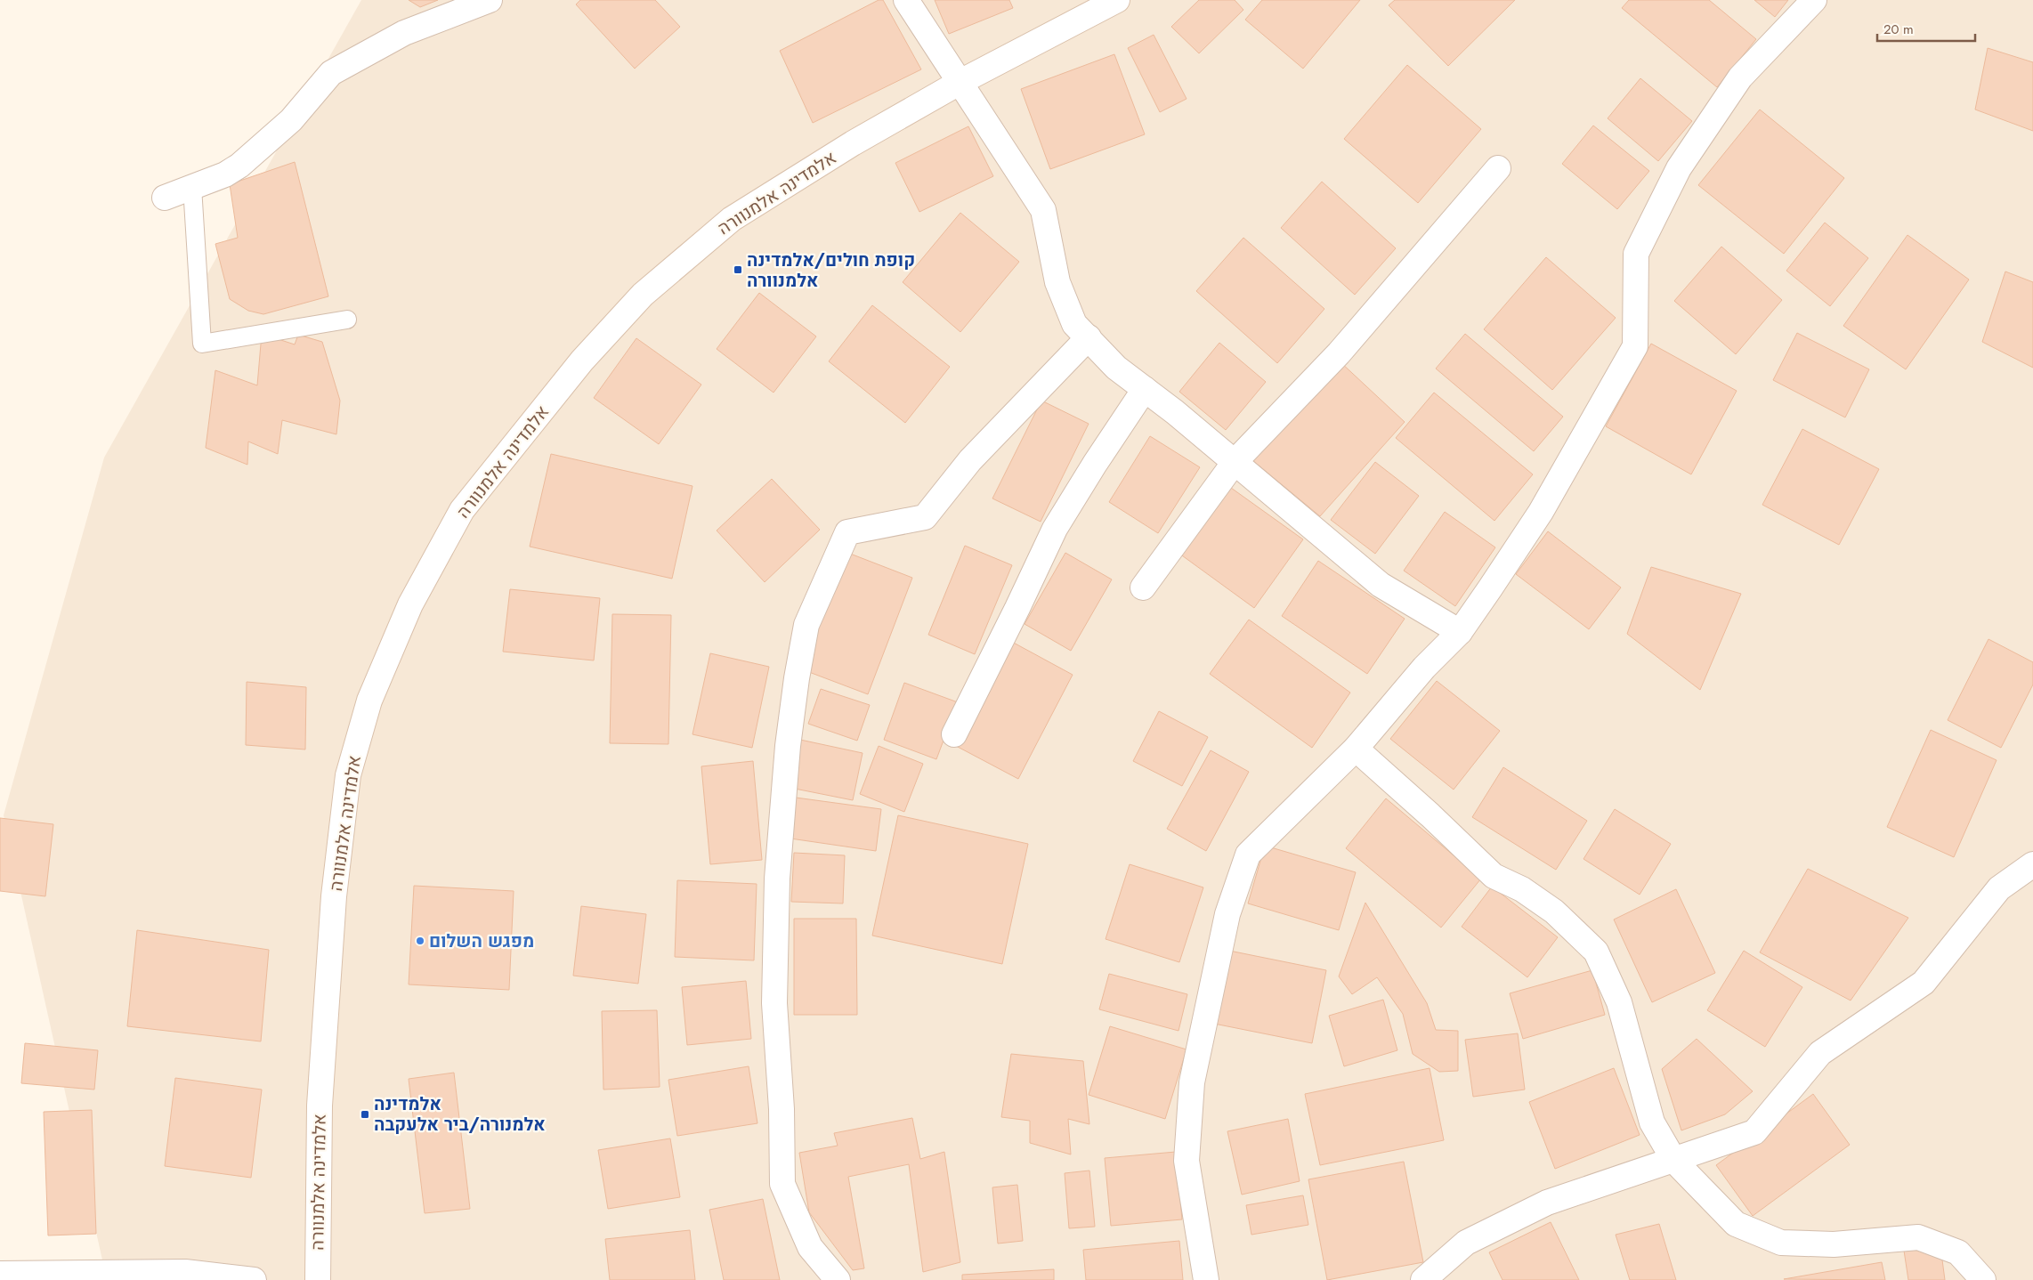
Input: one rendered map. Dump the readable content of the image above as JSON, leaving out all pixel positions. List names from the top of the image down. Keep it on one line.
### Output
{"streets":{"street":["אלמדינה אלמנוורה"]},"places":{"transit":["קופת חולים/אלמדינה אלמנוורה","אלמדינה אלמנורה/ביר אלעקבה"],"other":["מפגש השלום"]},"scale_bar":"20 m"}
